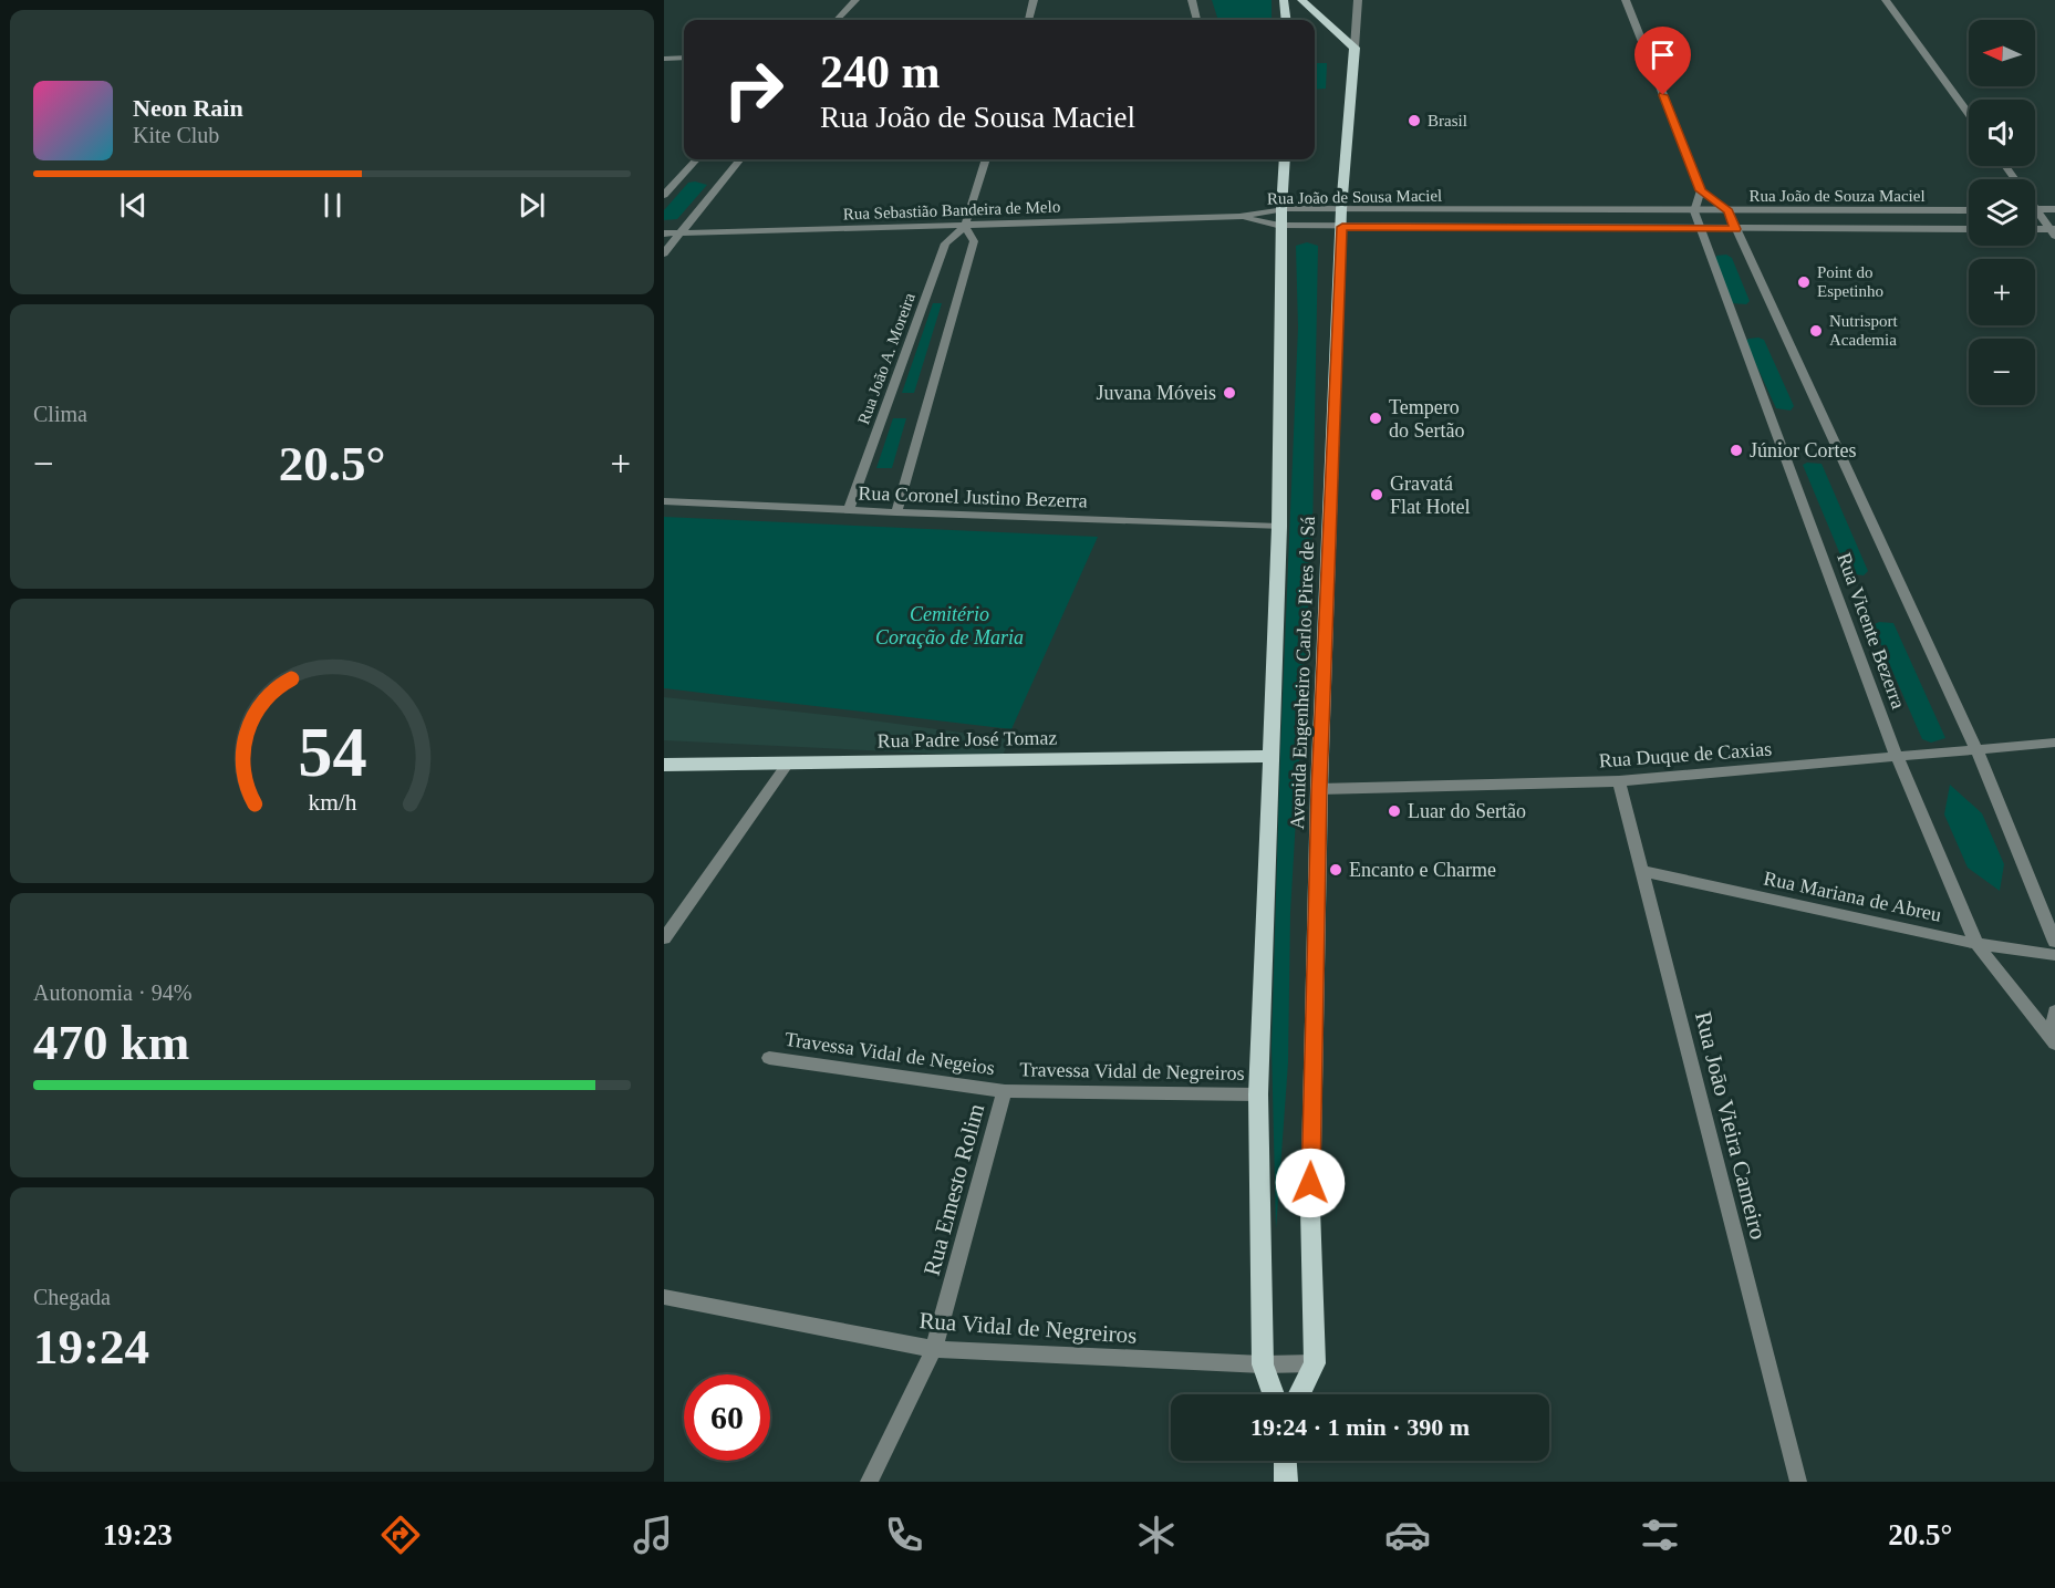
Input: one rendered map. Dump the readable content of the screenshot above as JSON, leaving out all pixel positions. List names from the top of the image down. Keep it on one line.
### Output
{"streets":{"main road":["Avenida Engenheiro Carlos Pires de Sá","Rua Padre José Tomaz"],"street":["Rua João de Souza Maciel","Rua João de Sousa Maciel","Rua Sebastião Bandeira de Melo","Rua João A. Moreira","Rua Coronel Justino Bezerra","Rua Vicente Bezerra","Rua Duque de Caxias","Rua Mariana de Abreu","Travessa Vidal de Negeios","Travessa Vidal de Negreiros","Rua Joāo Vieira Cameiro","Rua Emesto Rolim","Rua Vidal de Negreiros"]},"crossings":[["Rua João de Souza Maciel","Rua João de Sousa Maciel"],["Rua João de Souza Maciel","Rua Vicente Bezerra"],["Rua João de Sousa Maciel","Rua Sebastião Bandeira de Melo"],["Rua João de Sousa Maciel","Rua Vicente Bezerra"],["Rua João de Sousa Maciel","Avenida Engenheiro Carlos Pires de Sá"],["Rua Sebastião Bandeira de Melo","Rua João A. Moreira"],["Rua João A. Moreira","Rua Coronel Justino Bezerra"],["Rua Coronel Justino Bezerra","Avenida Engenheiro Carlos Pires de Sá"],["Rua Vicente Bezerra","Rua Duque de Caxias"],["Rua Vicente Bezerra","Rua Mariana de Abreu"],["Avenida Engenheiro Carlos Pires de Sá","Rua Padre José Tomaz"],["Avenida Engenheiro Carlos Pires de Sá","Rua Duque de Caxias"],["Avenida Engenheiro Carlos Pires de Sá","Travessa Vidal de Negreiros"],["Avenida Engenheiro Carlos Pires de Sá","Rua Vidal de Negreiros"],["Rua Duque de Caxias","Rua Joāo Vieira Cameiro"],["Rua Mariana de Abreu","Rua Joāo Vieira Cameiro"],["Travessa Vidal de Negeios","Travessa Vidal de Negreiros"],["Travessa Vidal de Negeios","Rua Emesto Rolim"],["Travessa Vidal de Negreiros","Rua Emesto Rolim"],["Rua Emesto Rolim","Rua Vidal de Negreiros"]],"parks":["Cemitério Coração de Maria"],"places":["Brasil","Point do Espetinho","Nutrisport Academia","Juvana Móveis","Tempero do Sertão","Júnior Cortes","Gravatá Flat Hotel","Luar do Sertão","Encanto e Charme"],"north":"left","page":{"map_buttons":["+","−"],"turn":["240 m","Rua João de Sousa Maciel"],"song":["Neon Rain","Kite Club"],"tile":["Clima",["Autonomia · 94%","470 km"],["Chegada","19:24"]],"heat":["−","20.5°","+"],"limit":"60","trip":"19:24 · 1 min · 390 m","tabs":["19:23","20.5°"],"gauge":["54","km/h"]}}
